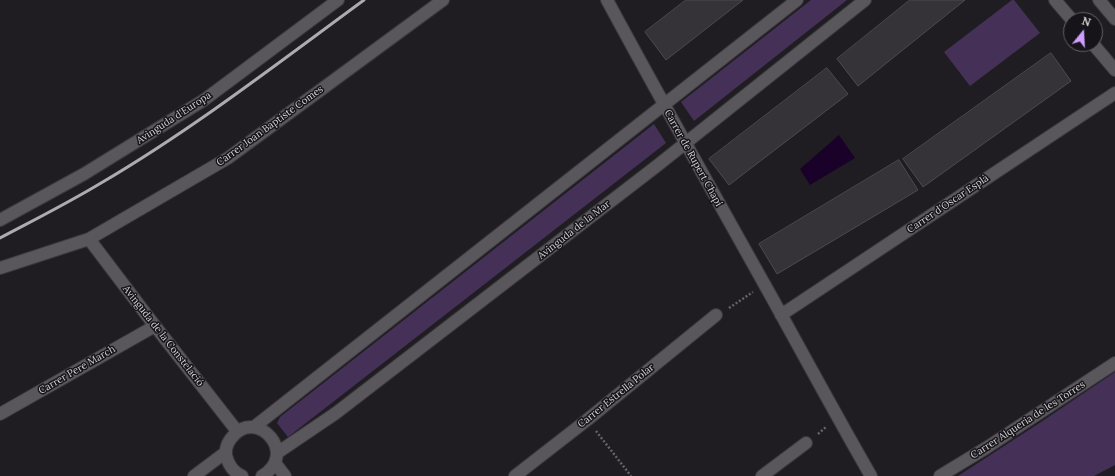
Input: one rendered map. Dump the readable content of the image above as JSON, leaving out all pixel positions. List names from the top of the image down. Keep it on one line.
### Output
{"streets":{"street":["Avinguda d'Europa","Carrer Joan Baptiste Comes","Carrer de Rupert Chapí","Carrer d'Oscar Esplà","Avinguda de la Mar","Avinguda de la Constelació","Carrer Pere March","Carrer Estrella Polar","Carrer Alqueria de les Torres"]},"crossings":[["Carrer Joan Baptiste Comes","Avinguda de la Constelació"],["Carrer de Rupert Chapí","Carrer d'Oscar Esplà"],["Carrer de Rupert Chapí","Avinguda de la Mar"],["Avinguda de la Constelació","Carrer Pere March"]],"north":"top"}
